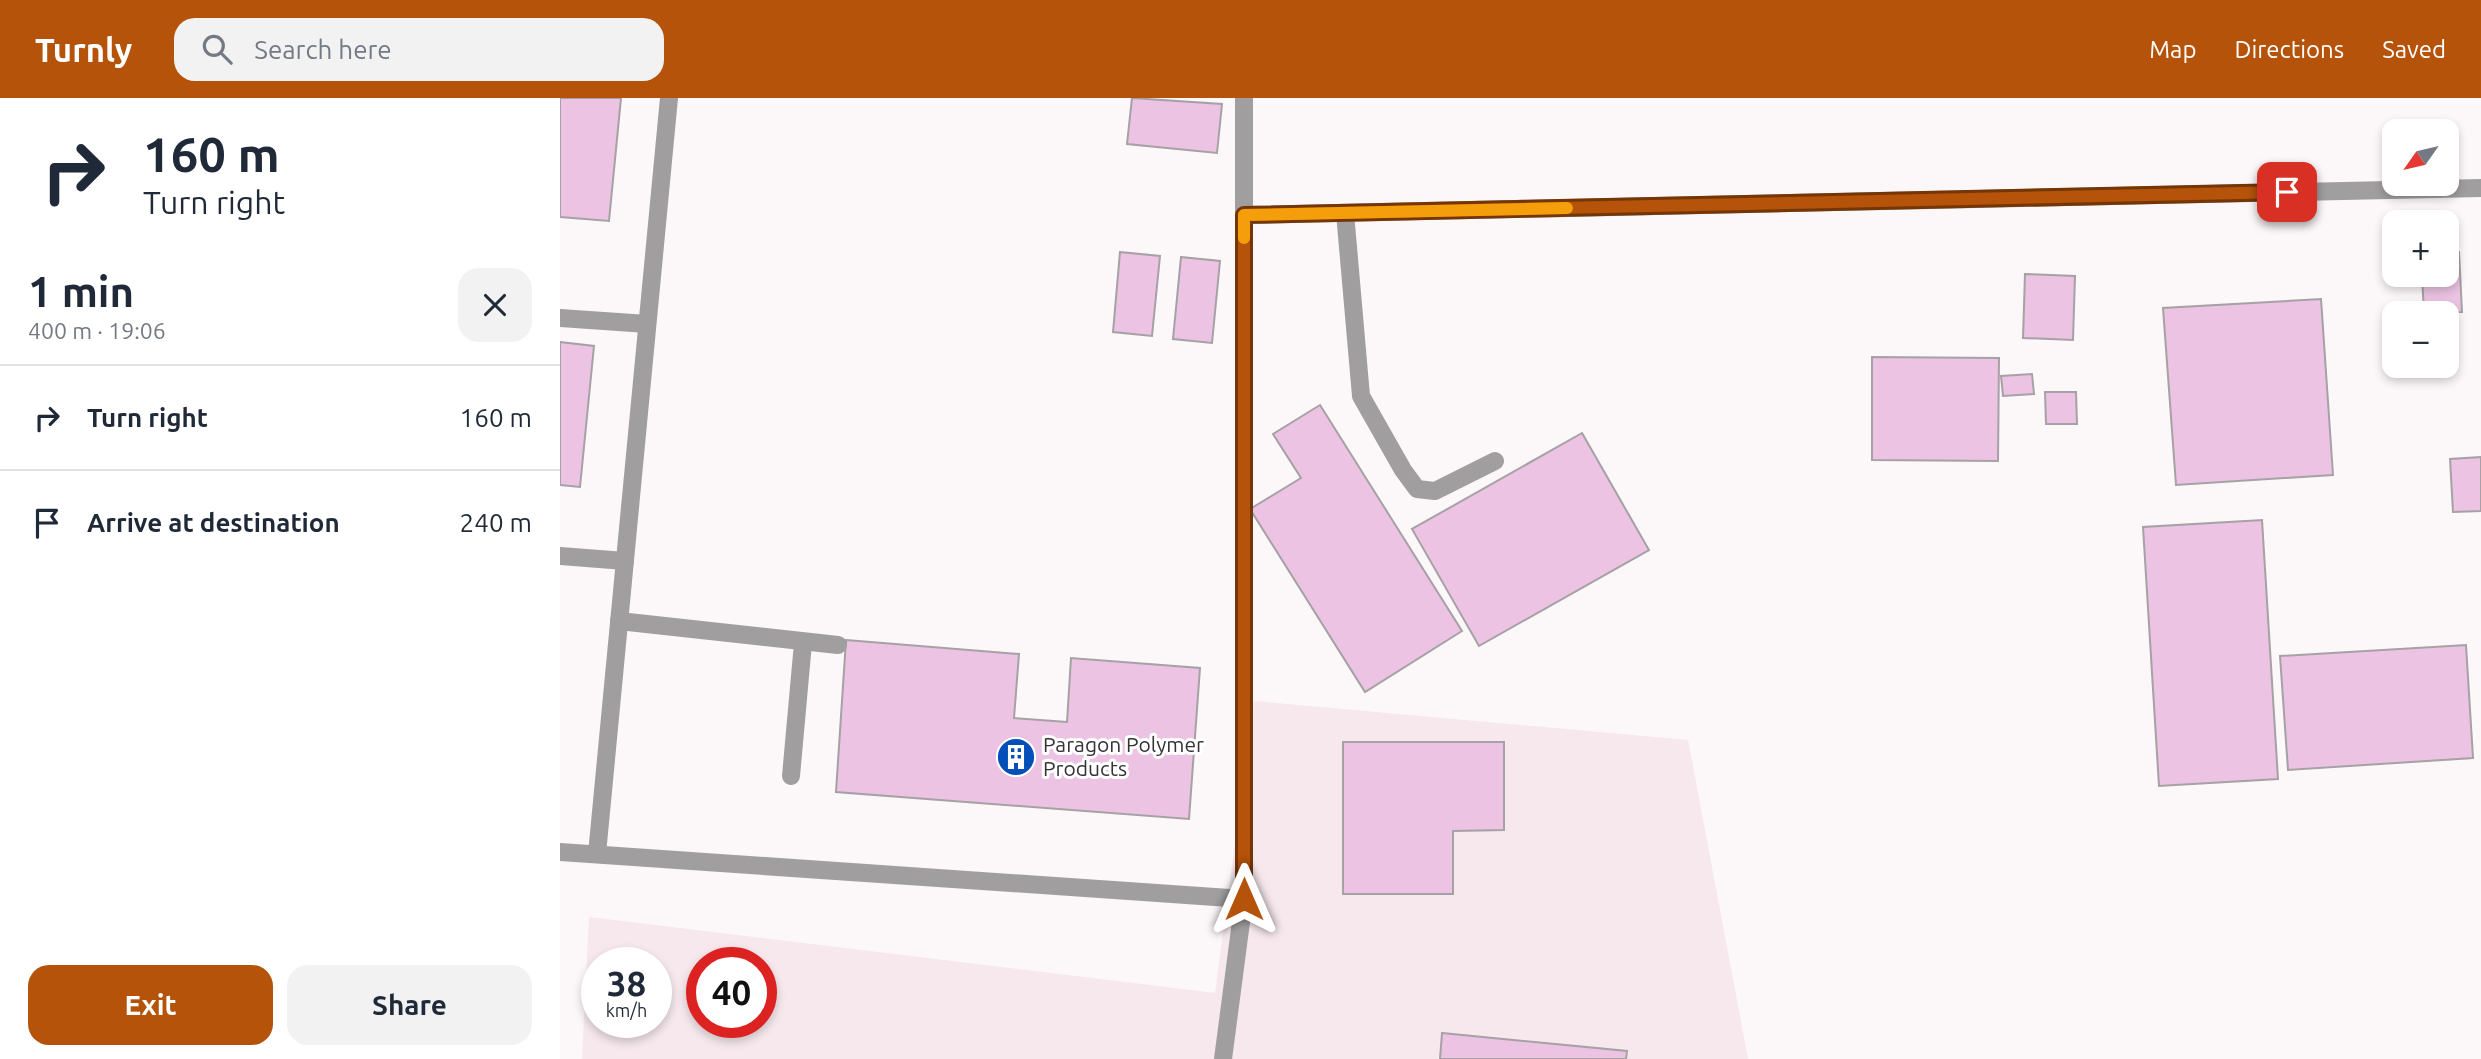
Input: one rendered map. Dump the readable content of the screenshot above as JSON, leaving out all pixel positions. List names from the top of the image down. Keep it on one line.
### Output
{"places":{"building":["Paragon Polymer Products"]},"north":"bottom left","page":{"header":"Turnly","search":"Search here","nav":["Map","Directions","Saved"],"turn":["160 m","Turn right"],"map_buttons":["+","−"],"heading":["1 min","400 m · 19:06"],"list":[{"name":"Turn right","value":"160 m"},{"name":"Arrive at destination","value":"240 m"}],"speed":"38 km/h","limit":"40","buttons":["Exit","Share"]}}
